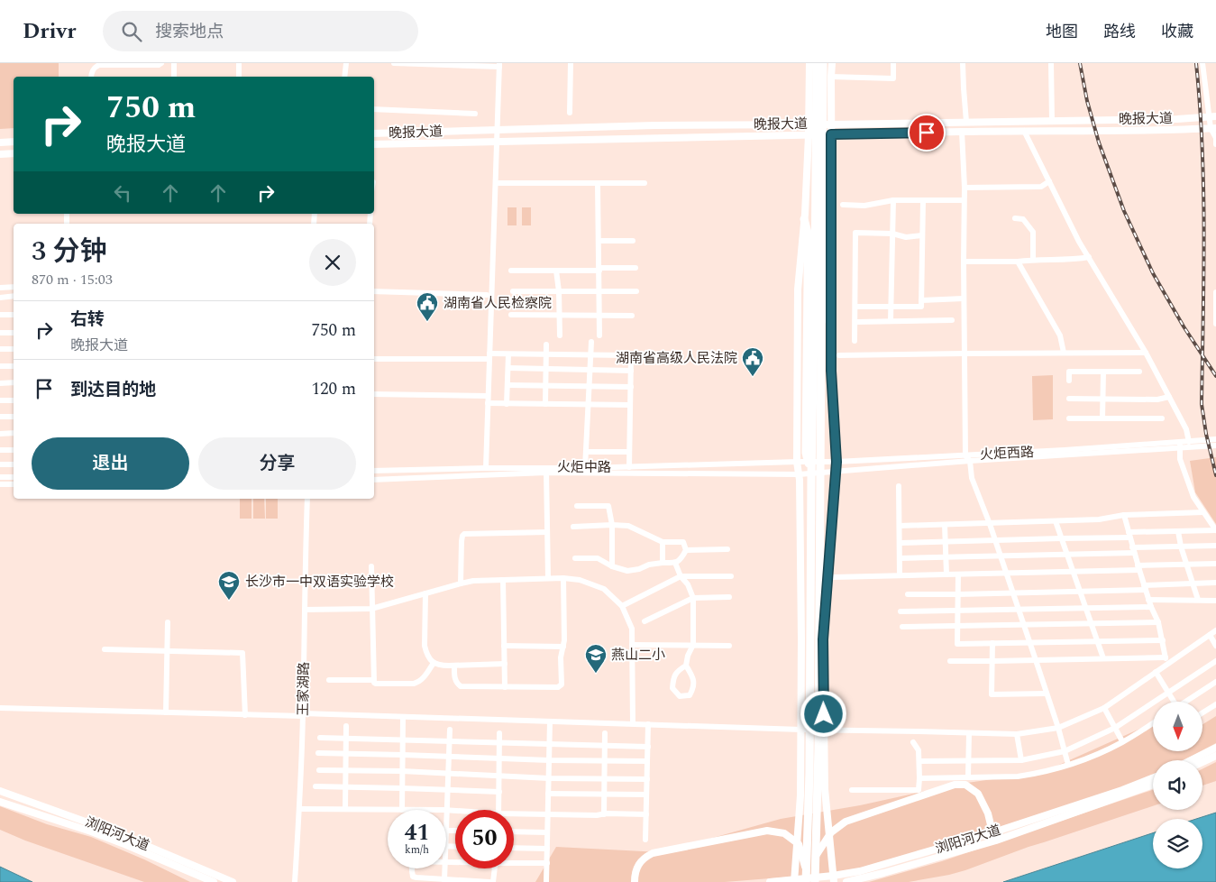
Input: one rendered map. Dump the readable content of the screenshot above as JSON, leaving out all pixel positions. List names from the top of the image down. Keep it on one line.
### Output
{"streets":{"main road":["晚报大道","浏阳河大道"],"street":["火炬西路","火炬中路","王家湖路"]},"crossings":[["火炬西路","火炬中路"]],"places":{"public building":["湖南省人民检察院","湖南省高级人民法院"],"school or university":["长沙市一中双语实验学校","燕山二小"]},"north":"bottom","page":{"header":"Drivr","search":"搜索地点","nav":["地图","路线","收藏"],"turn":["750 m","晚报大道"],"heading":["3 分钟","870 m · 15:03"],"list":[{"name":"右转","note":"晚报大道","value":"750 m"},{"name":"到达目的地","value":"120 m"}],"buttons":["退出","分享"],"speed":"41 km/h","limit":"50"}}
